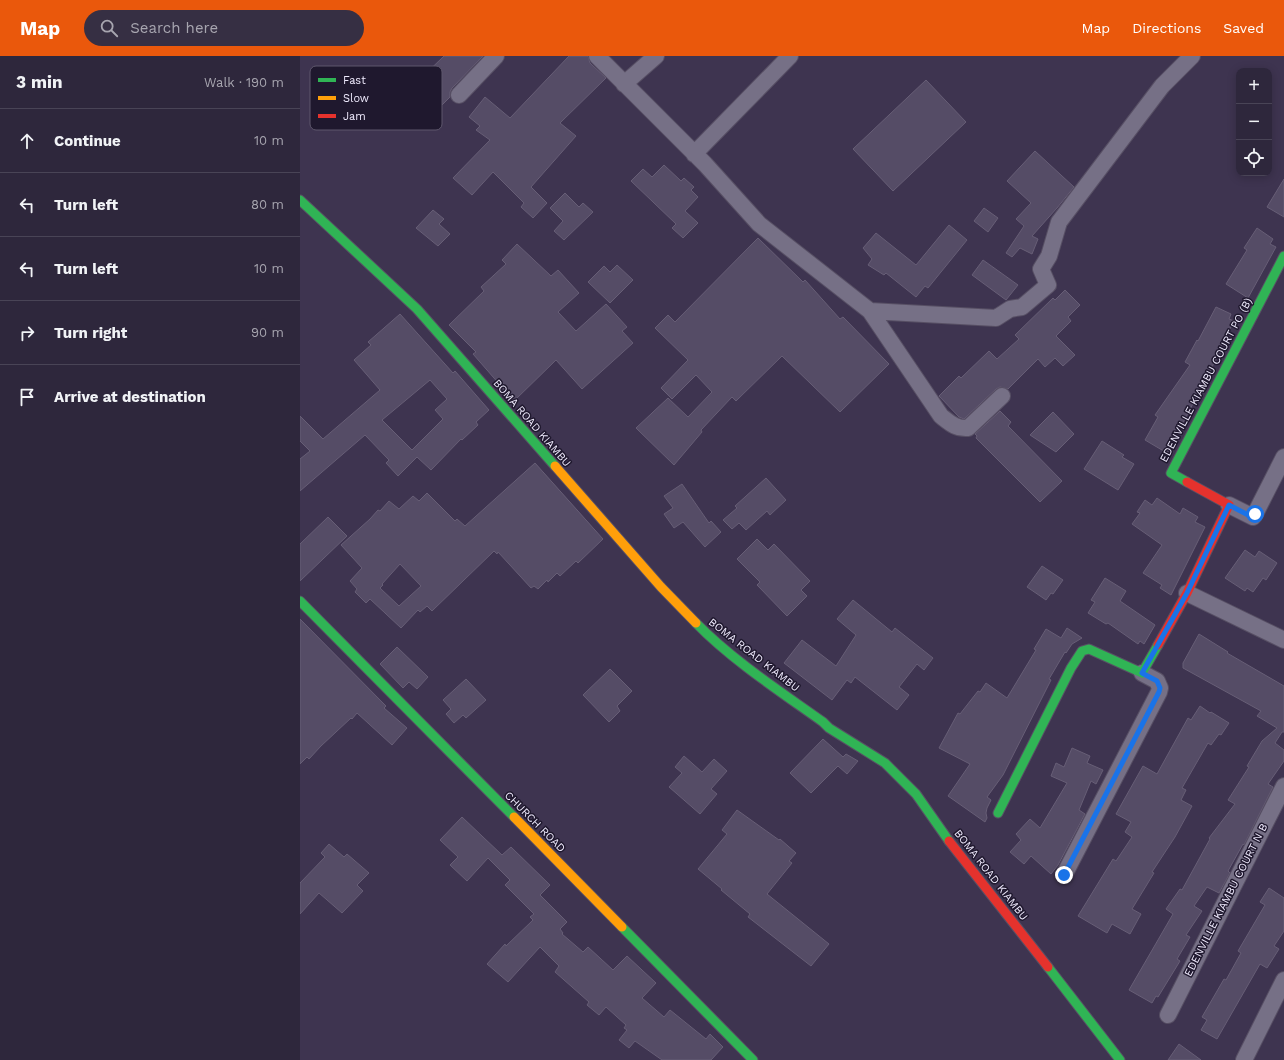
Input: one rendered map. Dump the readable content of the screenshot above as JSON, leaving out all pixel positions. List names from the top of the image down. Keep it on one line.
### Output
{"streets":{"street":["EDENVILLE KIAMBU COURT PO (B)","BOMA ROAD KIAMBU","CHURCH ROAD","EDENVILLE KIAMBU COURT N B"]},"legend":["Fast","Slow","Jam"],"page":{"header":"Map","search":"Search here","nav":["Map","Directions","Saved"],"heading":["3 min","Walk · 190 m"],"map_buttons":["+","−"],"list":[["Continue","10 m"],["Turn left","80 m"],["Turn left","10 m"],["Turn right","90 m"],"Arrive at destination"]}}
